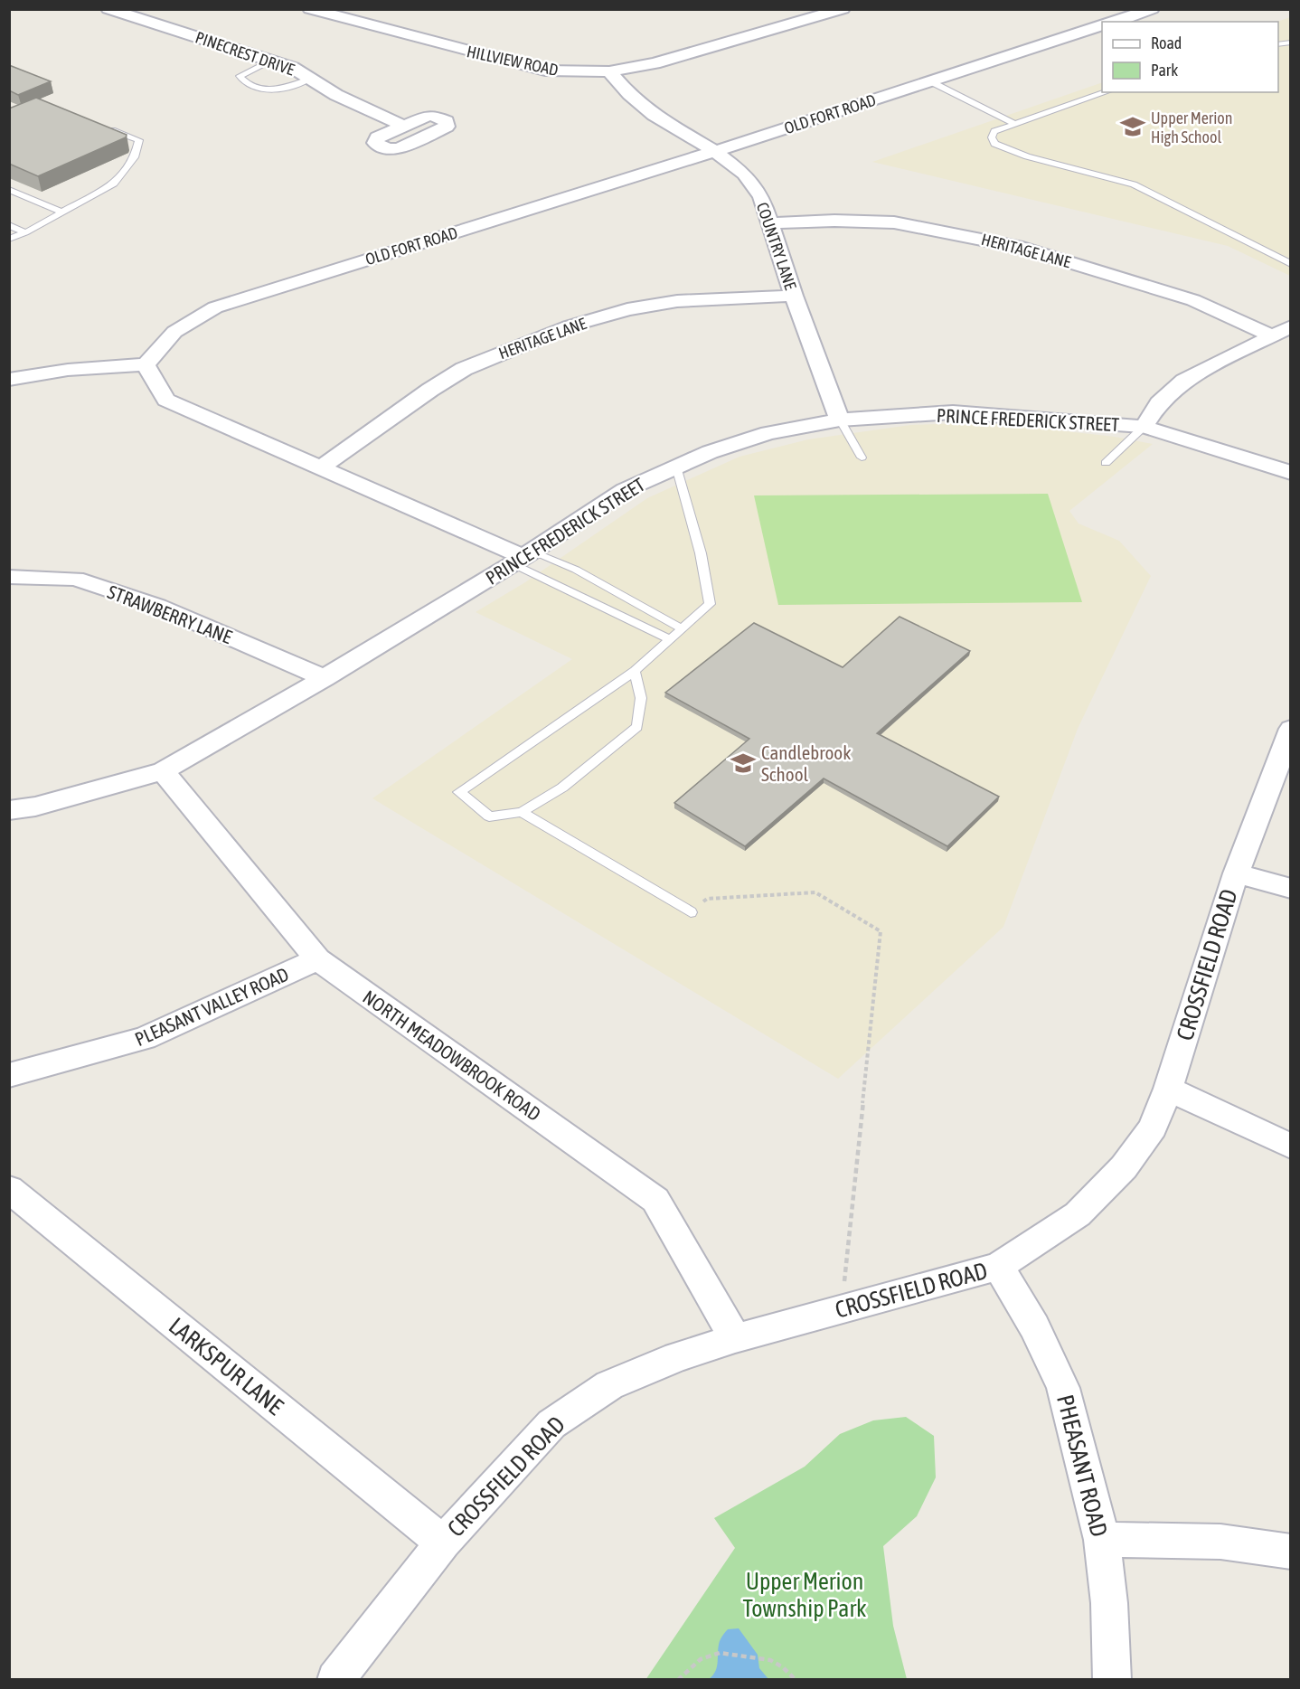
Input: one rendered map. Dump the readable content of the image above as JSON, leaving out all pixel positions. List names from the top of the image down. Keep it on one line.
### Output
{"streets":{"street":["PINECREST DRIVE","HILLVIEW ROAD","OLD FORT ROAD","COUNTRY LANE","HERITAGE LANE","PRINCE FREDERICK STREET","STRAWBERRY LANE","CROSSFIELD ROAD","PLEASANT VALLEY ROAD","NORTH MEADOWBROOK ROAD","LARKSPUR LANE","PHEASANT ROAD"]},"crossings":[["HILLVIEW ROAD","COUNTRY LANE"],["OLD FORT ROAD","COUNTRY LANE"],["COUNTRY LANE","HERITAGE LANE"],["COUNTRY LANE","PRINCE FREDERICK STREET"],["PRINCE FREDERICK STREET","STRAWBERRY LANE"],["PRINCE FREDERICK STREET","NORTH MEADOWBROOK ROAD"],["CROSSFIELD ROAD","NORTH MEADOWBROOK ROAD"],["CROSSFIELD ROAD","LARKSPUR LANE"],["CROSSFIELD ROAD","PHEASANT ROAD"],["PLEASANT VALLEY ROAD","NORTH MEADOWBROOK ROAD"]],"parks":["Upper Merion Township Park"],"places":{"school or university":["Upper Merion High School","Candlebrook School"]},"legend":["Road","Park"]}
